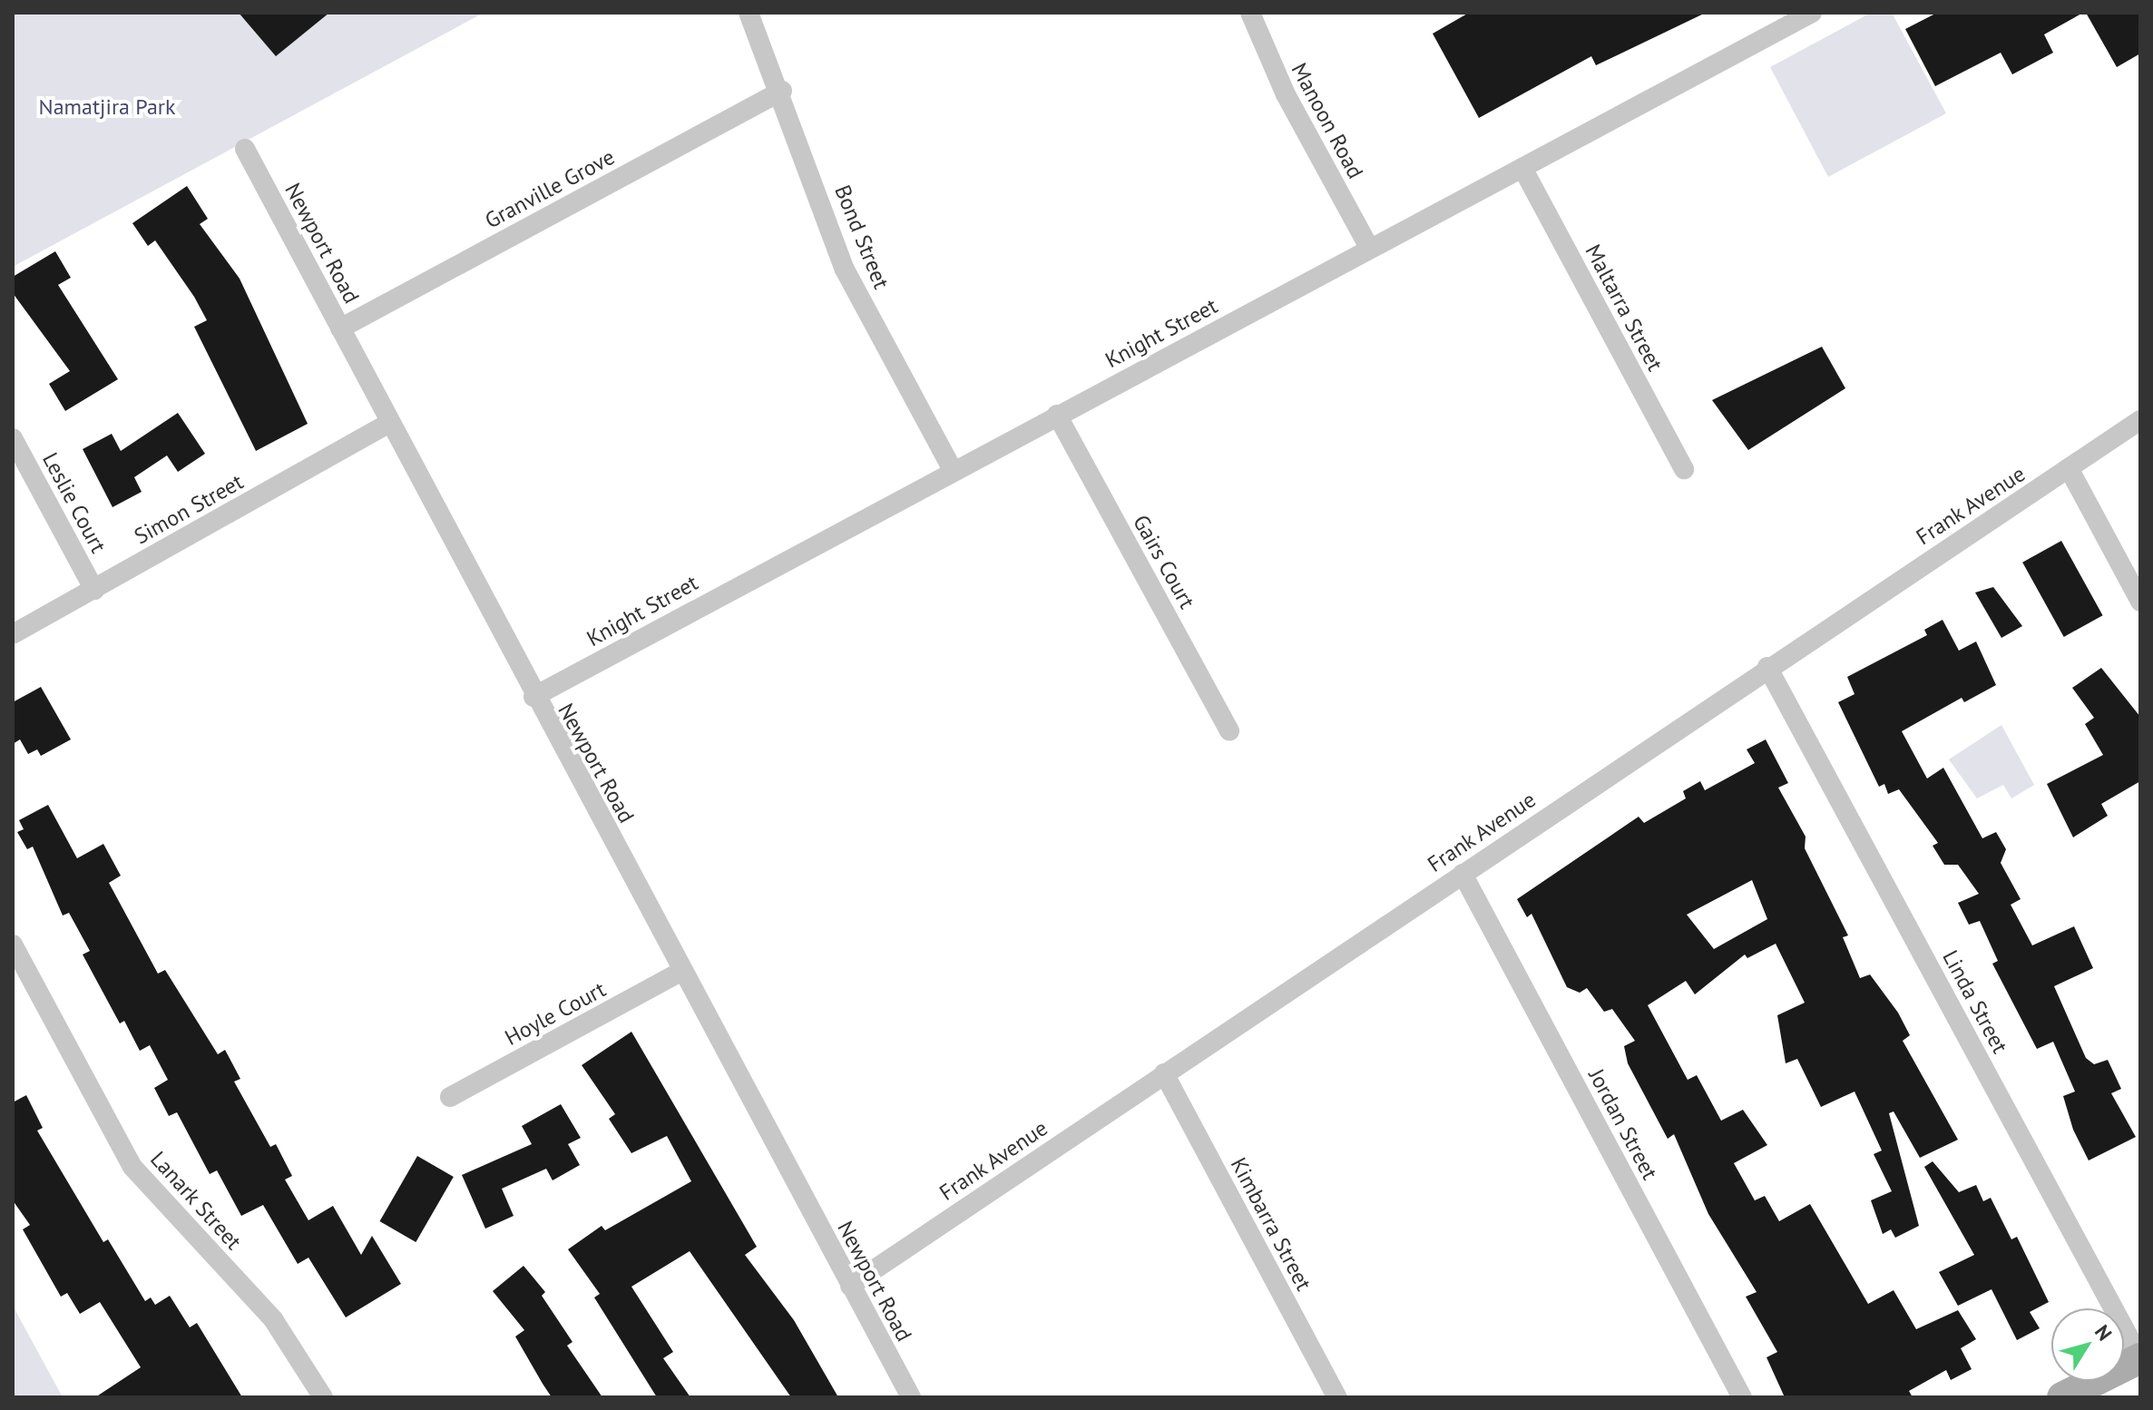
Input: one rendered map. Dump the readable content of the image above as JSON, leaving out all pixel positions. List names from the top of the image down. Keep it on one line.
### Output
{"streets":{"street":["Manoon Road","Granville Grove","Bond Street","Newport Road","Maltarra Street","Knight Street","Leslie Court","Frank Avenue","Simon Street","Gairs Court","Linda Street","Hoyle Court","Jordan Street","Lanark Street","Kimbarra Street"]},"crossings":[["Manoon Road","Knight Street"],["Granville Grove","Bond Street"],["Granville Grove","Newport Road"],["Bond Street","Knight Street"],["Newport Road","Knight Street"],["Newport Road","Frank Avenue"],["Newport Road","Simon Street"],["Newport Road","Hoyle Court"],["Maltarra Street","Knight Street"],["Knight Street","Gairs Court"],["Leslie Court","Simon Street"],["Frank Avenue","Linda Street"],["Frank Avenue","Jordan Street"],["Frank Avenue","Kimbarra Street"]],"parks":["Namatjira Park"],"north":"top right"}
